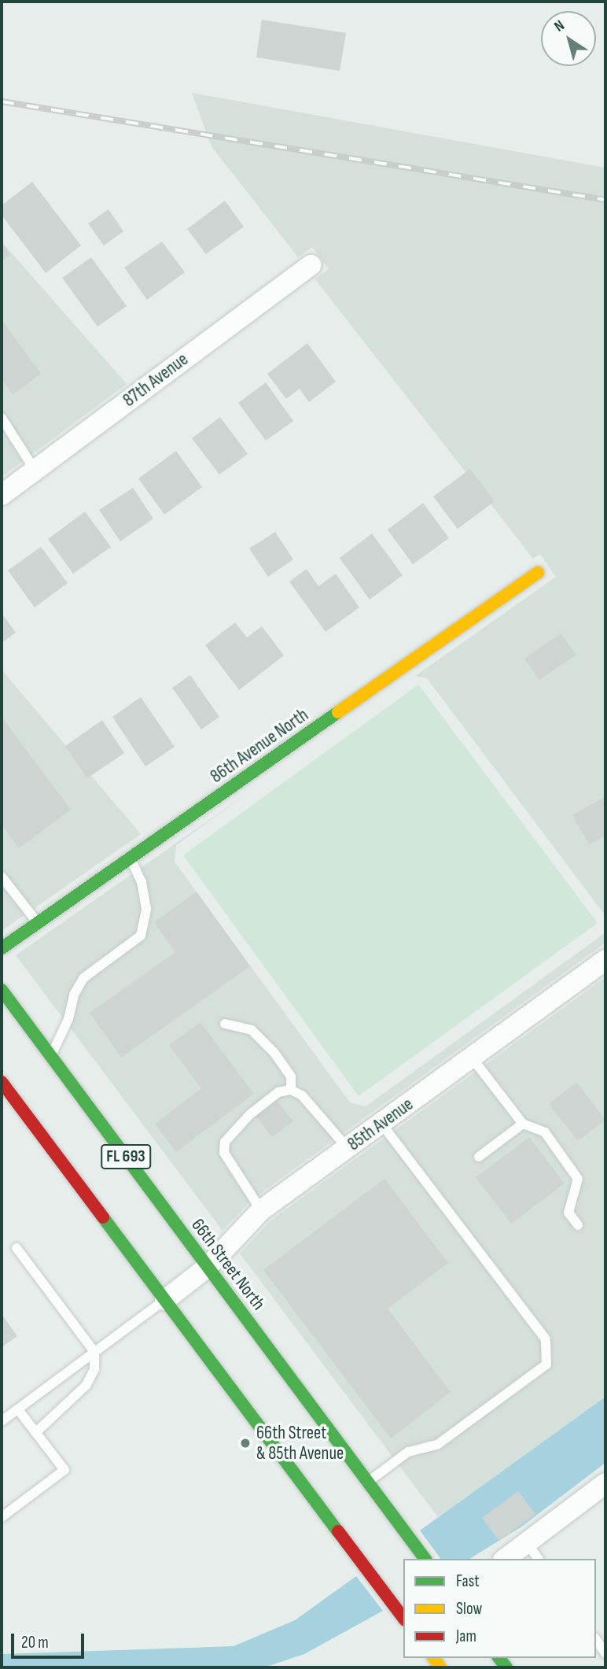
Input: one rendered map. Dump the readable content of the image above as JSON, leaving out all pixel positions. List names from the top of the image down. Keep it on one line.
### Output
{"streets":{"main road":["86th Avenue North","FL 693","66th Street North"],"street":["87th Avenue","85th Avenue"]},"crossings":[["85th Avenue","FL 693"],["85th Avenue","66th Street North"]],"places":["66th Street & 85th Avenue"],"legend":["Fast","Slow","Jam"],"scale_bar":"20 m","north":"top left"}
